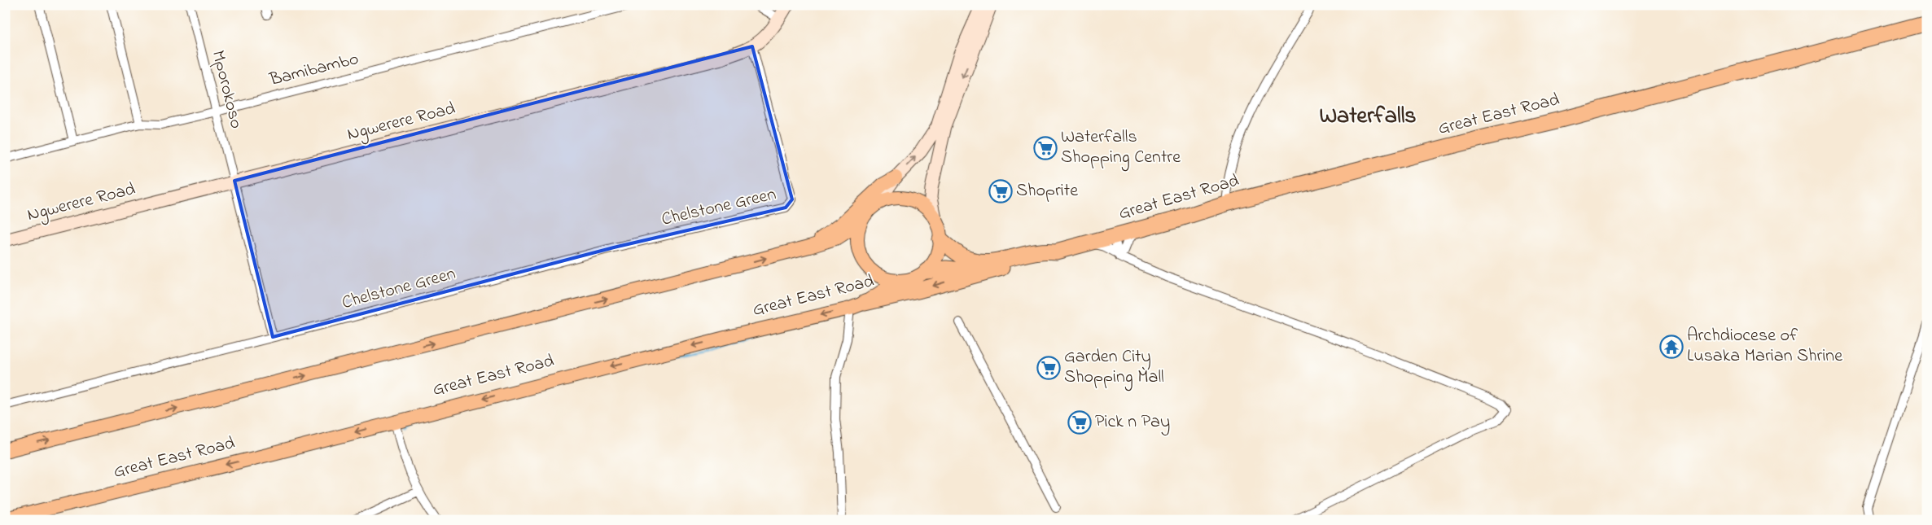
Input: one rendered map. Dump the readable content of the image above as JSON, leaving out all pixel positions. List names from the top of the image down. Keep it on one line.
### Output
{"streets":{"highway":["Great East Road"],"street":["Bamibambo","Mporokoso","Ngwerere Road","Chelstone Green"]},"crossings":[["Bamibambo","Mporokoso"],["Mporokoso","Ngwerere Road"],["Mporokoso","Chelstone Green"],["Ngwerere Road","Chelstone Green"]],"one_way":["Great East Road"],"districts":["Waterfalls"],"places":{"supermarket":["Waterfalls Shopping Centre","Shoprite","Garden City Shopping Mall","Pick n Pay"],"temple":["Archdiocese of Lusaka Marian Shrine"]}}
